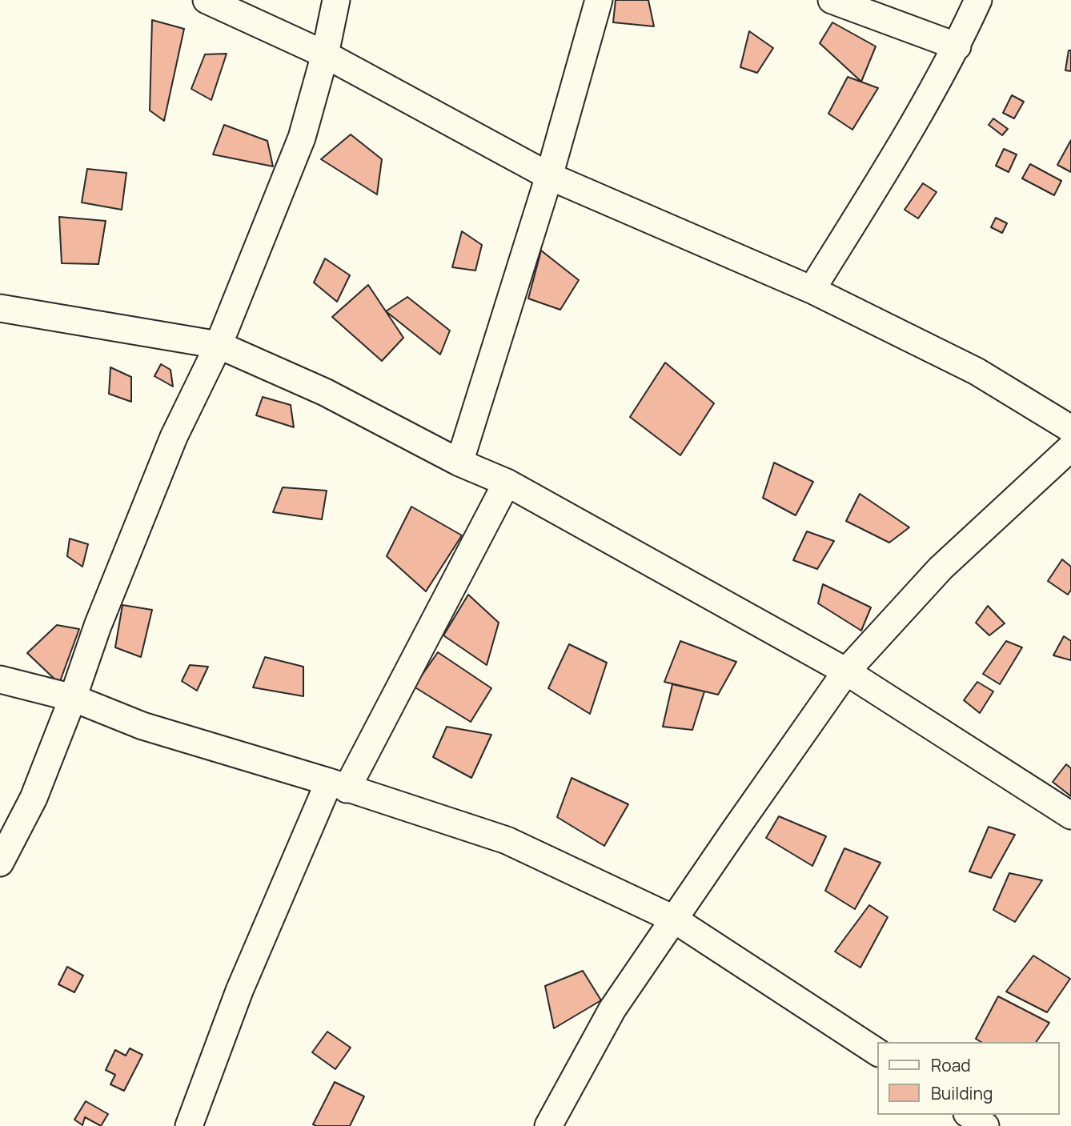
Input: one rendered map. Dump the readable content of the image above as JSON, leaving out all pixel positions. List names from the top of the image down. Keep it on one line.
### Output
{"legend":["Road","Building"]}
